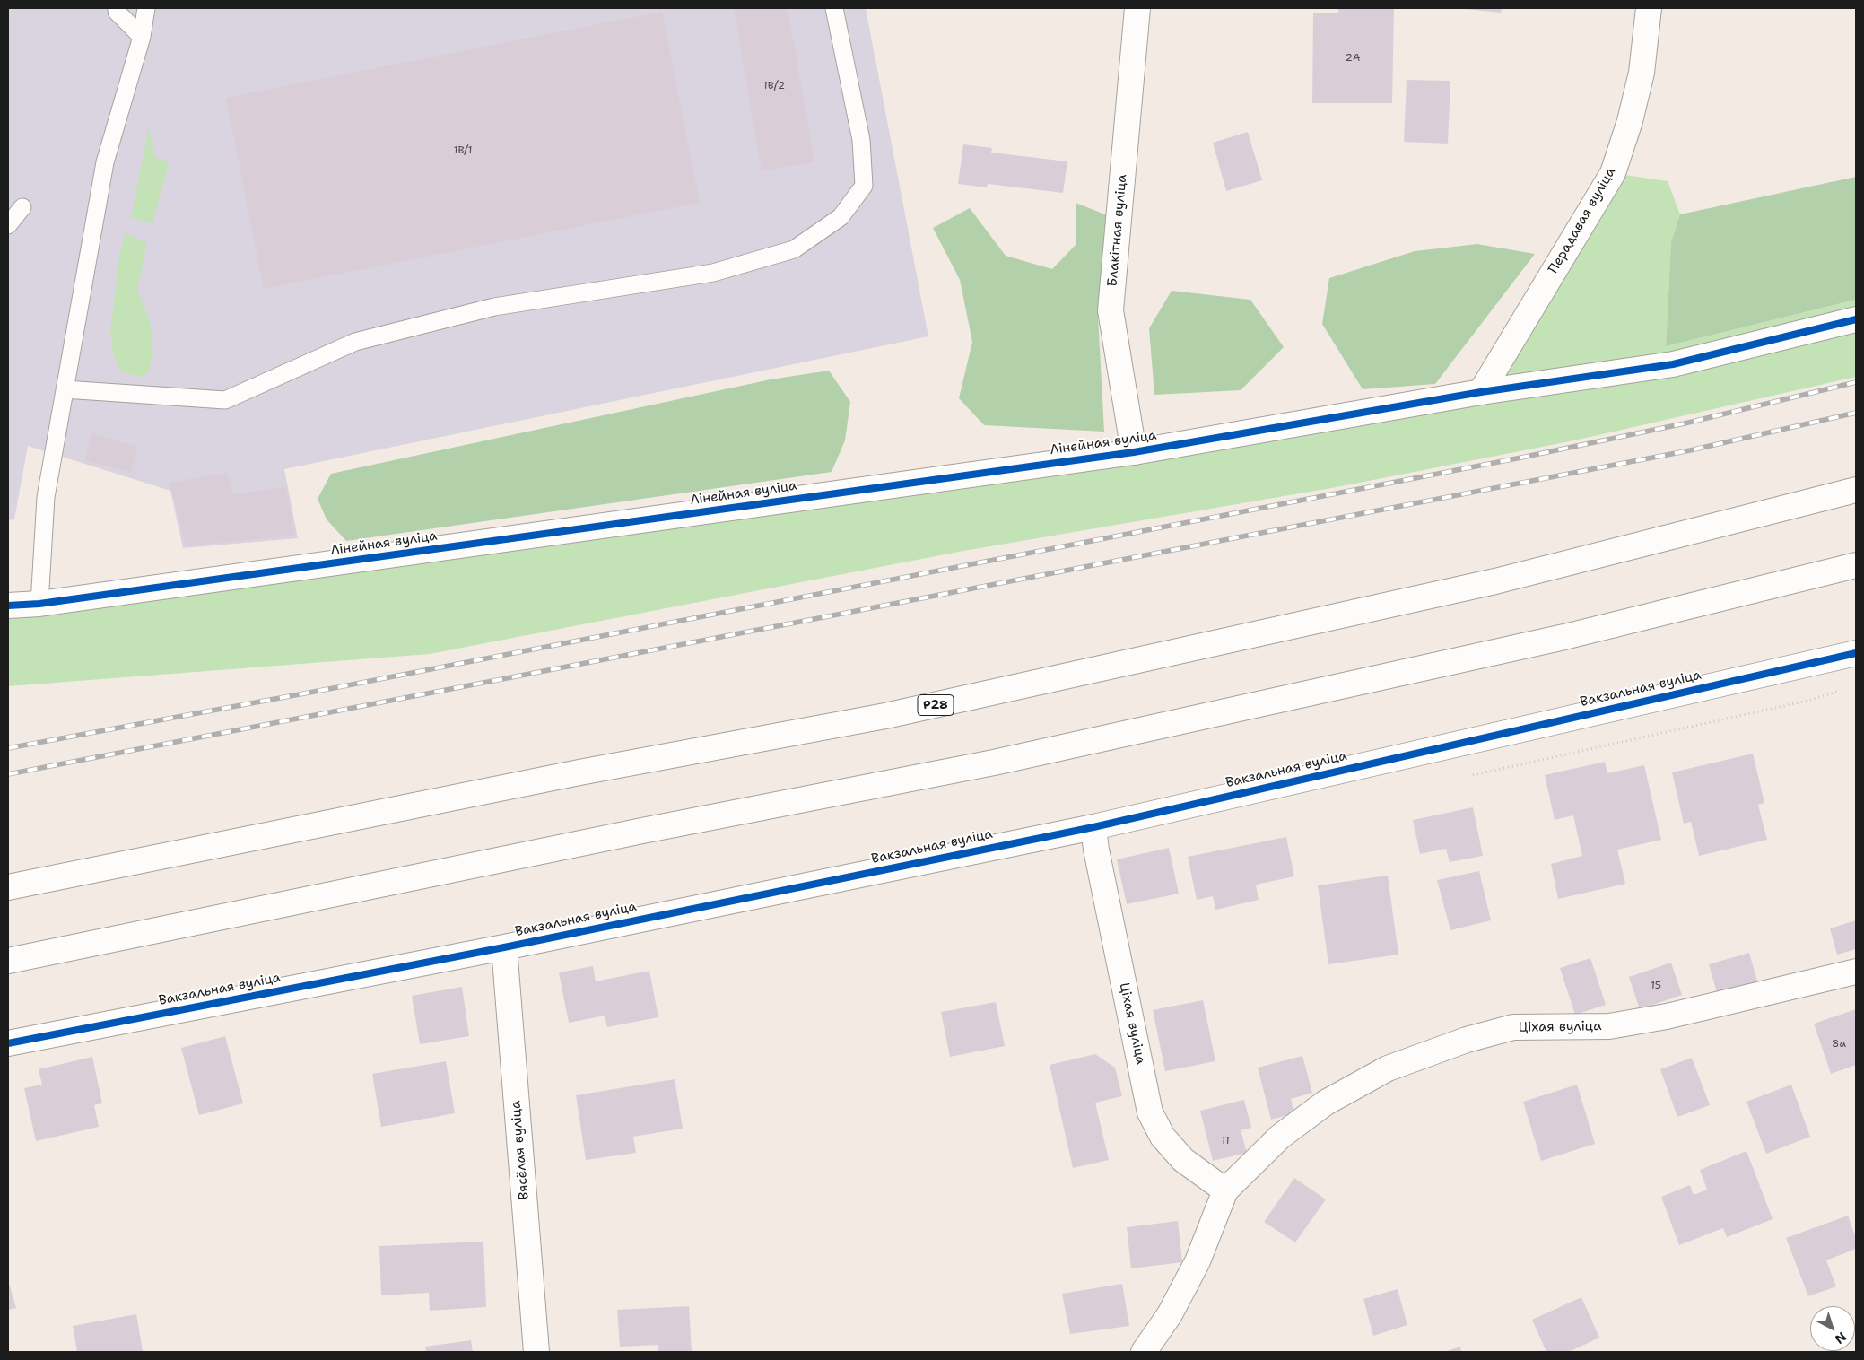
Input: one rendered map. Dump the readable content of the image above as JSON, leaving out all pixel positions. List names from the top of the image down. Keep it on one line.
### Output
{"streets":{"main road":["Перадавая вуліца","Блакітная вуліца","Лінейная вуліца","Вакзальная вуліца","Р28","Ціхая вуліца","Вясёлая вуліца"]},"crossings":[["Перадавая вуліца","Лінейная вуліца"],["Блакітная вуліца","Лінейная вуліца"],["Вакзальная вуліца","Ціхая вуліца"],["Вакзальная вуліца","Вясёлая вуліца"]],"house_numbers":["2А","1В/2","1В/1","15","8а","11"],"north":"bottom right"}
